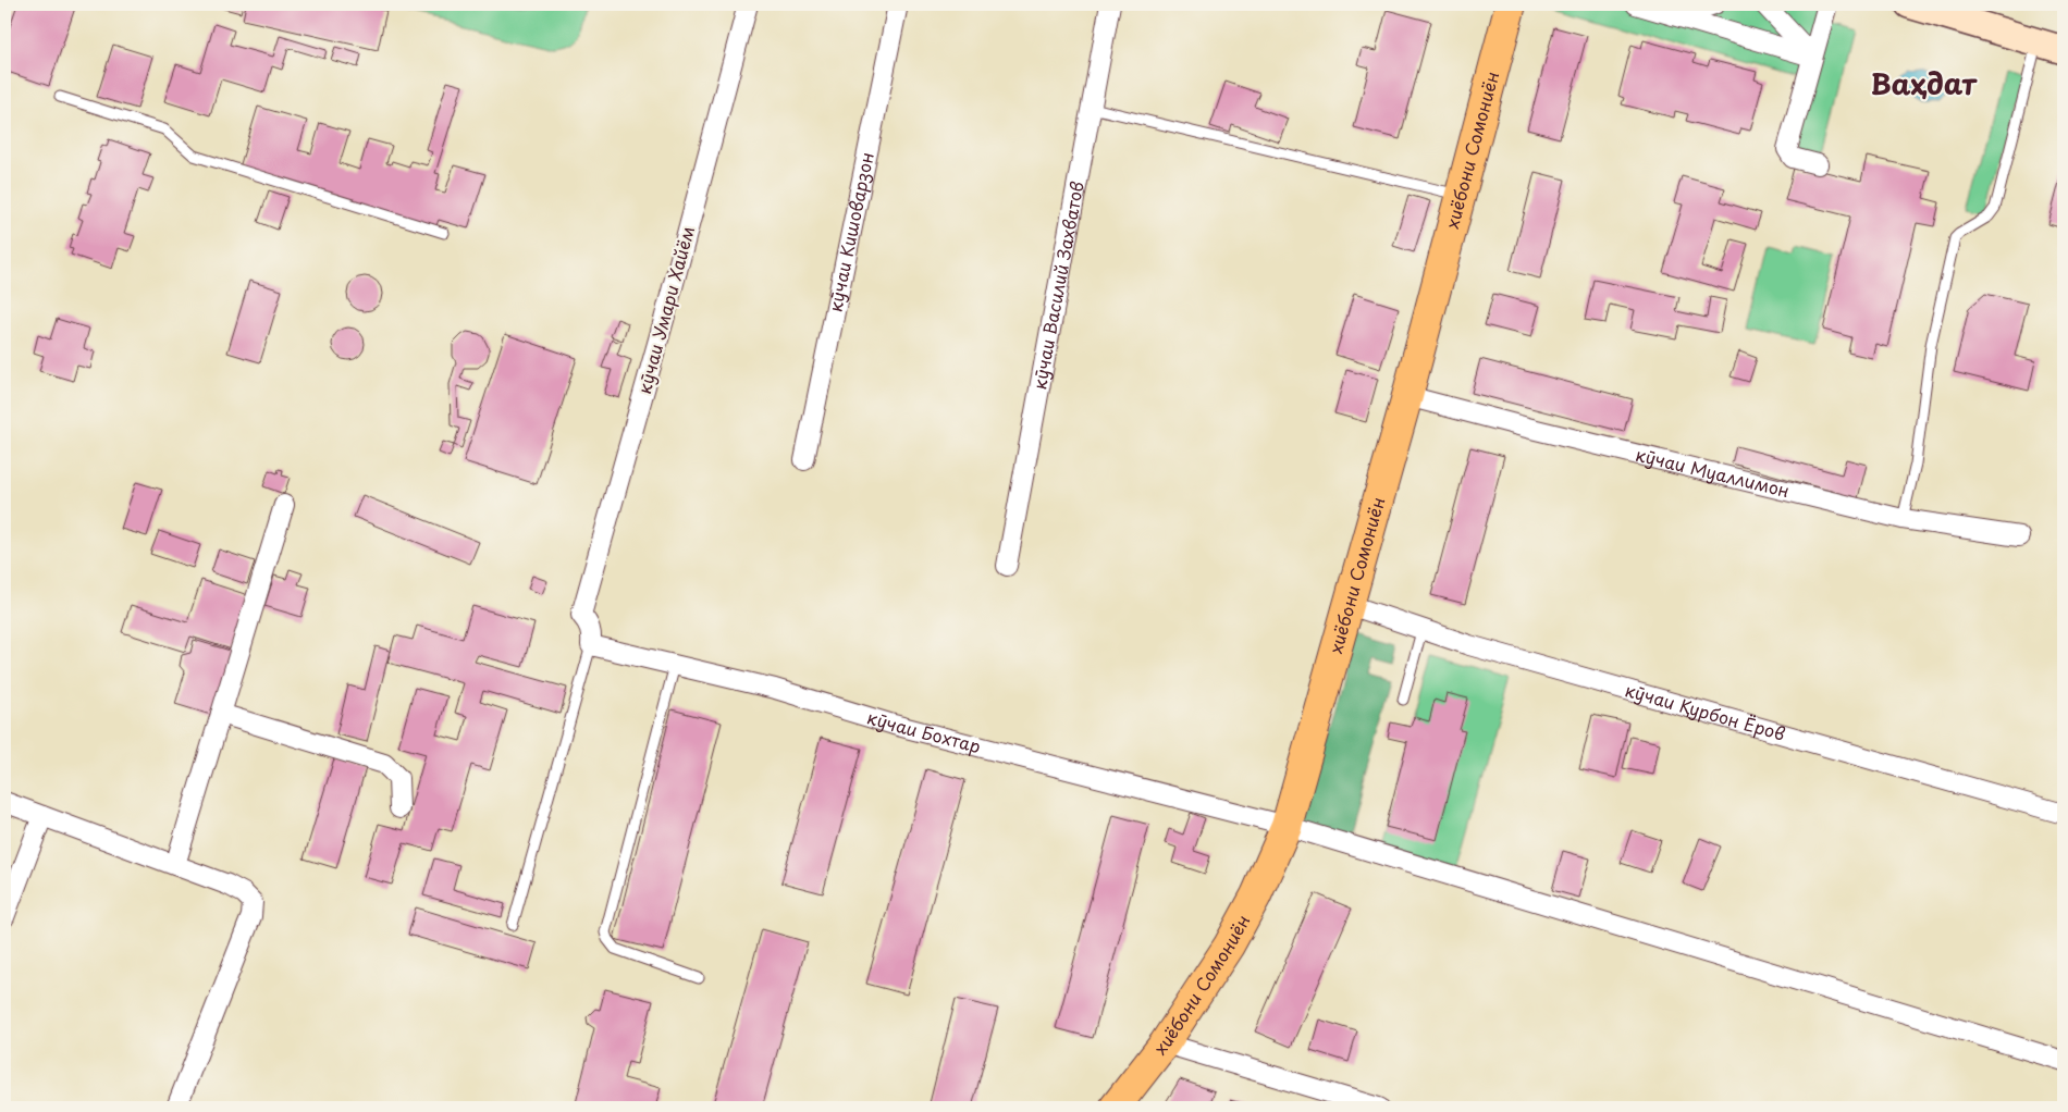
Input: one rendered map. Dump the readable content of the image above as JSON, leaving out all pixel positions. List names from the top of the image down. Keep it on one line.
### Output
{"streets":{"highway":["хиёбони Сомониён"],"street":["кӯчаи Кишоварзон","кӯчаи Василий Захватов","кӯчаи Умари Хайём","кӯчаи Муаллимон","кӯчаи Қурбон Ёров","кӯчаи Бохтар"]},"crossings":[["хиёбони Сомониён","кӯчаи Муаллимон"],["хиёбони Сомониён","кӯчаи Қурбон Ёров"],["хиёбони Сомониён","кӯчаи Бохтар"],["кӯчаи Умари Хайём","кӯчаи Бохтар"]],"districts":["Ваҳдат"]}
